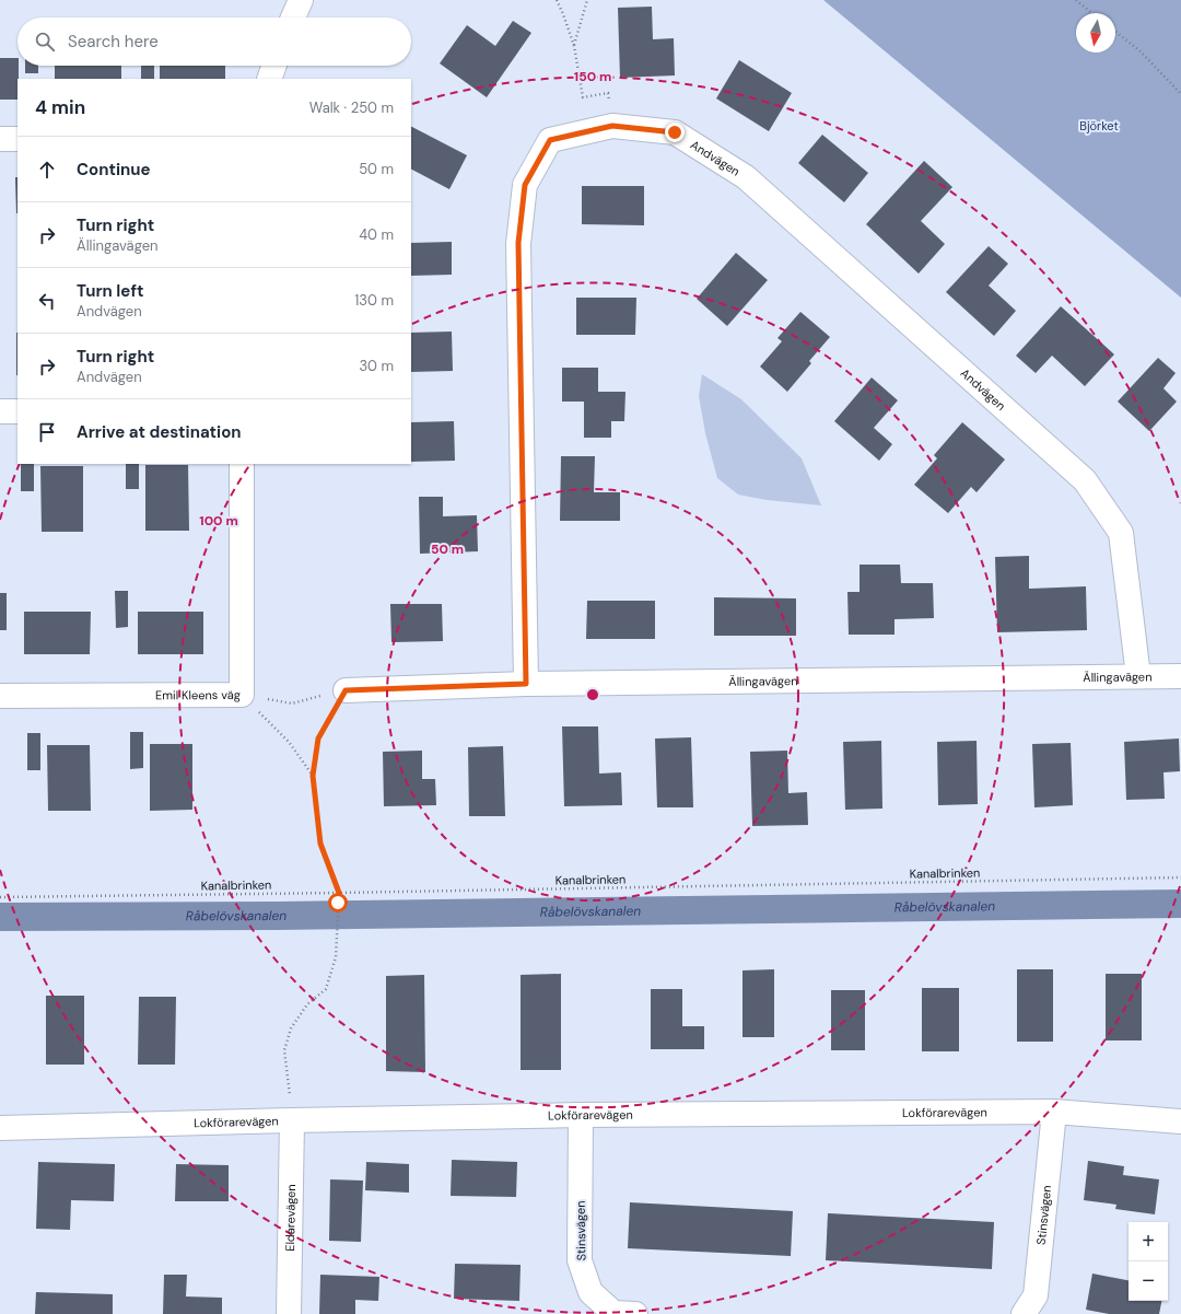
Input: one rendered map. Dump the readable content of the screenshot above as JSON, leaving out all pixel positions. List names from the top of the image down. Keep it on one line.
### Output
{"streets":{"street":["Andvägen","Ällingavägen","Emil Kleens väg","Lokförarevägen","Stinsvägen","Eldarevägen"],"path":["Kanalbrinken"]},"crossings":[["Andvägen","Ällingavägen"],["Lokförarevägen","Stinsvägen"],["Lokförarevägen","Eldarevägen"]],"water":["Råbelövskanalen"],"parks":["Björket"],"north":"bottom","page":{"search":"Search here","heading":["4 min","Walk · 250 m"],"list":[["Continue","50 m"],["Turn right","Ällingavägen","40 m"],["Turn left","Andvägen","130 m"],["Turn right","Andvägen","30 m"],"Arrive at destination"],"map_buttons":["+","−"]},"rings":["150 m","100 m","50 m"]}
